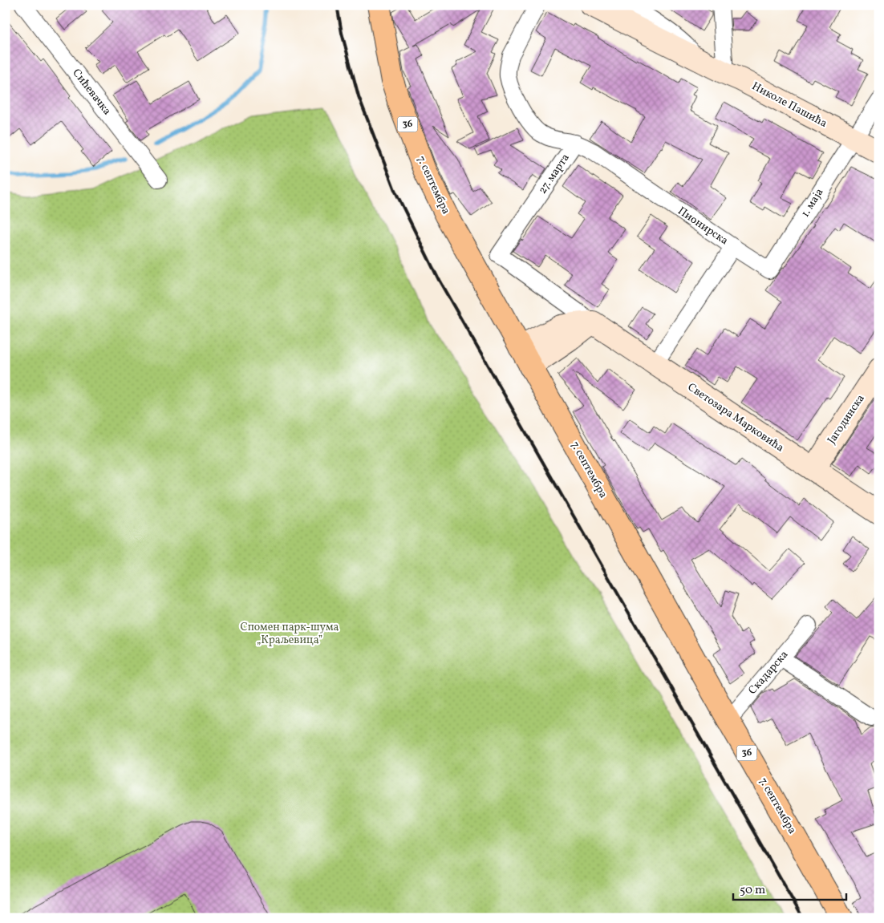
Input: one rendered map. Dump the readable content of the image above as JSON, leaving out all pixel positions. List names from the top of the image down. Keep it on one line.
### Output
{"streets":{"main road":["36","7. септембра"],"street":["Сићевачка","Николе Пашића","27. марта","1. маја","Пионирска","Светозара Марковића","Јагодинска","Скадарска"]},"crossings":[["Николе Пашића","1. маја"],["27. марта","Пионирска"],["27. марта","Светозара Марковића"],["7. септембра","Скадарска"],["1. маја","Пионирска"],["Пионирска","Светозара Марковића"],["Светозара Марковића","Јагодинска"]],"parks":["Спомен парк-шума „Краљевица”"],"scale_bar":"50 m"}
